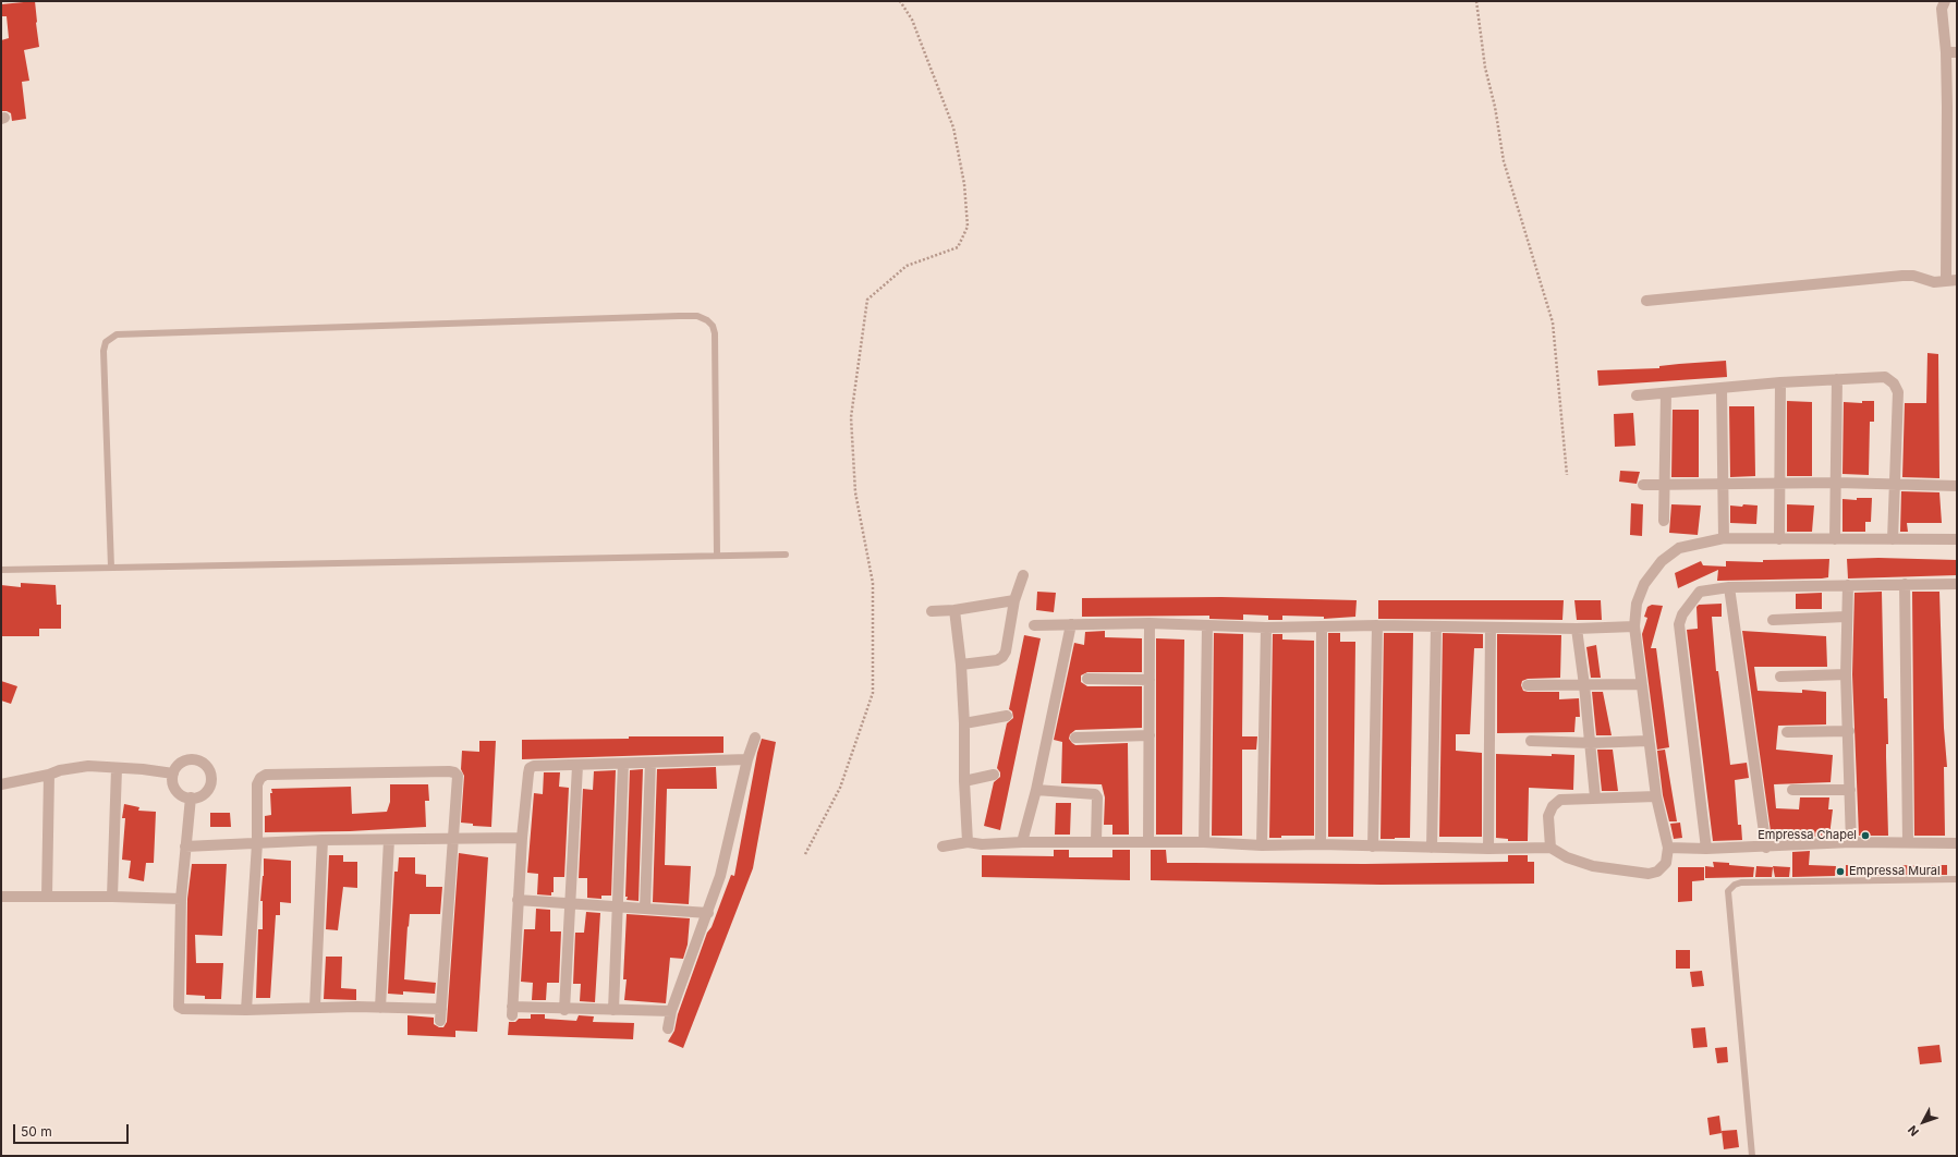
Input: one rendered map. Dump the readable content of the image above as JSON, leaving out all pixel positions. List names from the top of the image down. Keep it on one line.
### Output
{"places":["Empressa Chapel","Empressa Mural"],"scale_bar":"50 m","north":"bottom left"}
